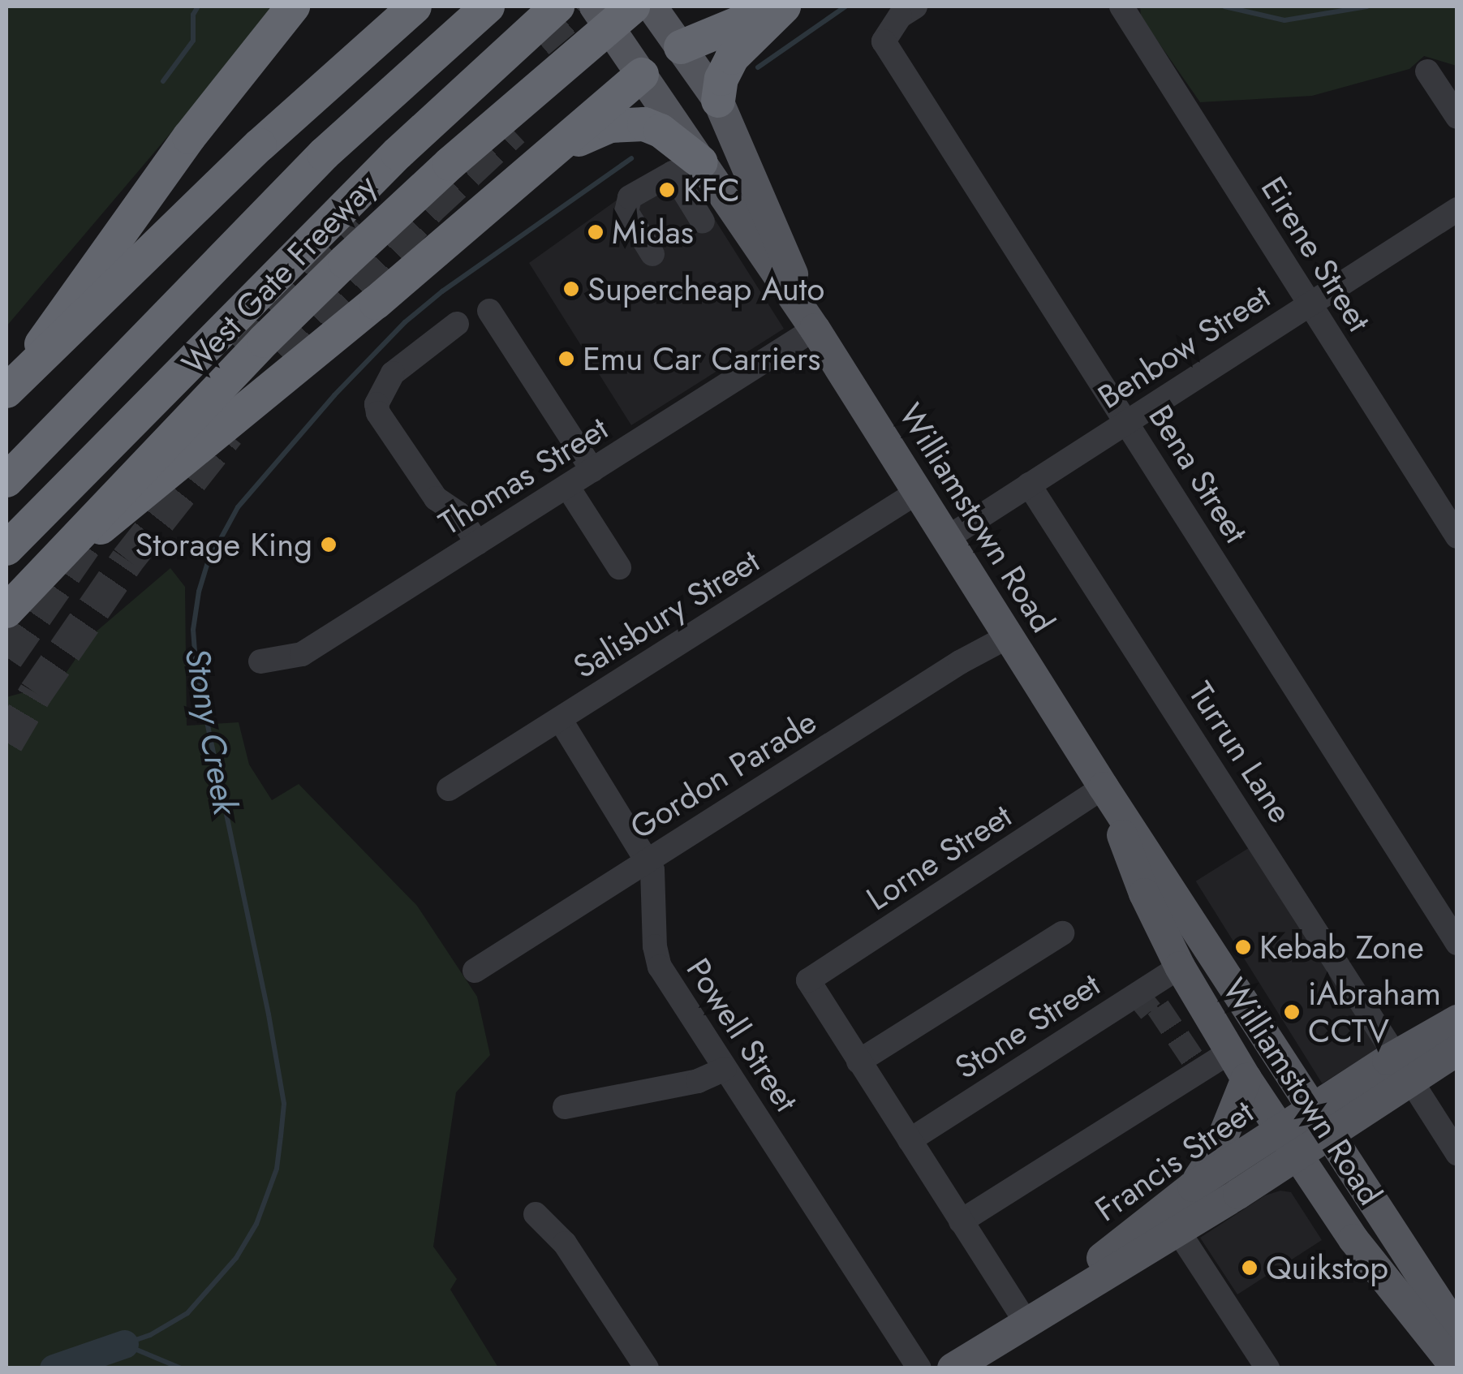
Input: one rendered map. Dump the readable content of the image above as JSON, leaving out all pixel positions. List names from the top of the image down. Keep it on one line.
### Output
{"streets":{"highway":["West Gate Freeway"],"main road":["Williamstown Road","Francis Street"],"street":["Eirene Street","Benbow Street","Bena Street","Thomas Street","Salisbury Street","Turrun Lane","Gordon Parade","Lorne Street","Stone Street","Powell Street"]},"crossings":[["Eirene Street","Benbow Street"],["Benbow Street","Bena Street"],["Benbow Street","Williamstown Road"],["Benbow Street","Turrun Lane"],["Thomas Street","Williamstown Road"],["Williamstown Road","Salisbury Street"],["Williamstown Road","Gordon Parade"],["Williamstown Road","Lorne Street"],["Williamstown Road","Stone Street"],["Williamstown Road","Francis Street"],["Salisbury Street","Powell Street"],["Turrun Lane","Francis Street"],["Gordon Parade","Powell Street"]],"water":["Stony Creek"],"places":["KFC","Midas","Supercheap Auto","Emu Car Carriers","Storage King","Kebab Zone","iAbraham CCTV","Quikstop"]}
